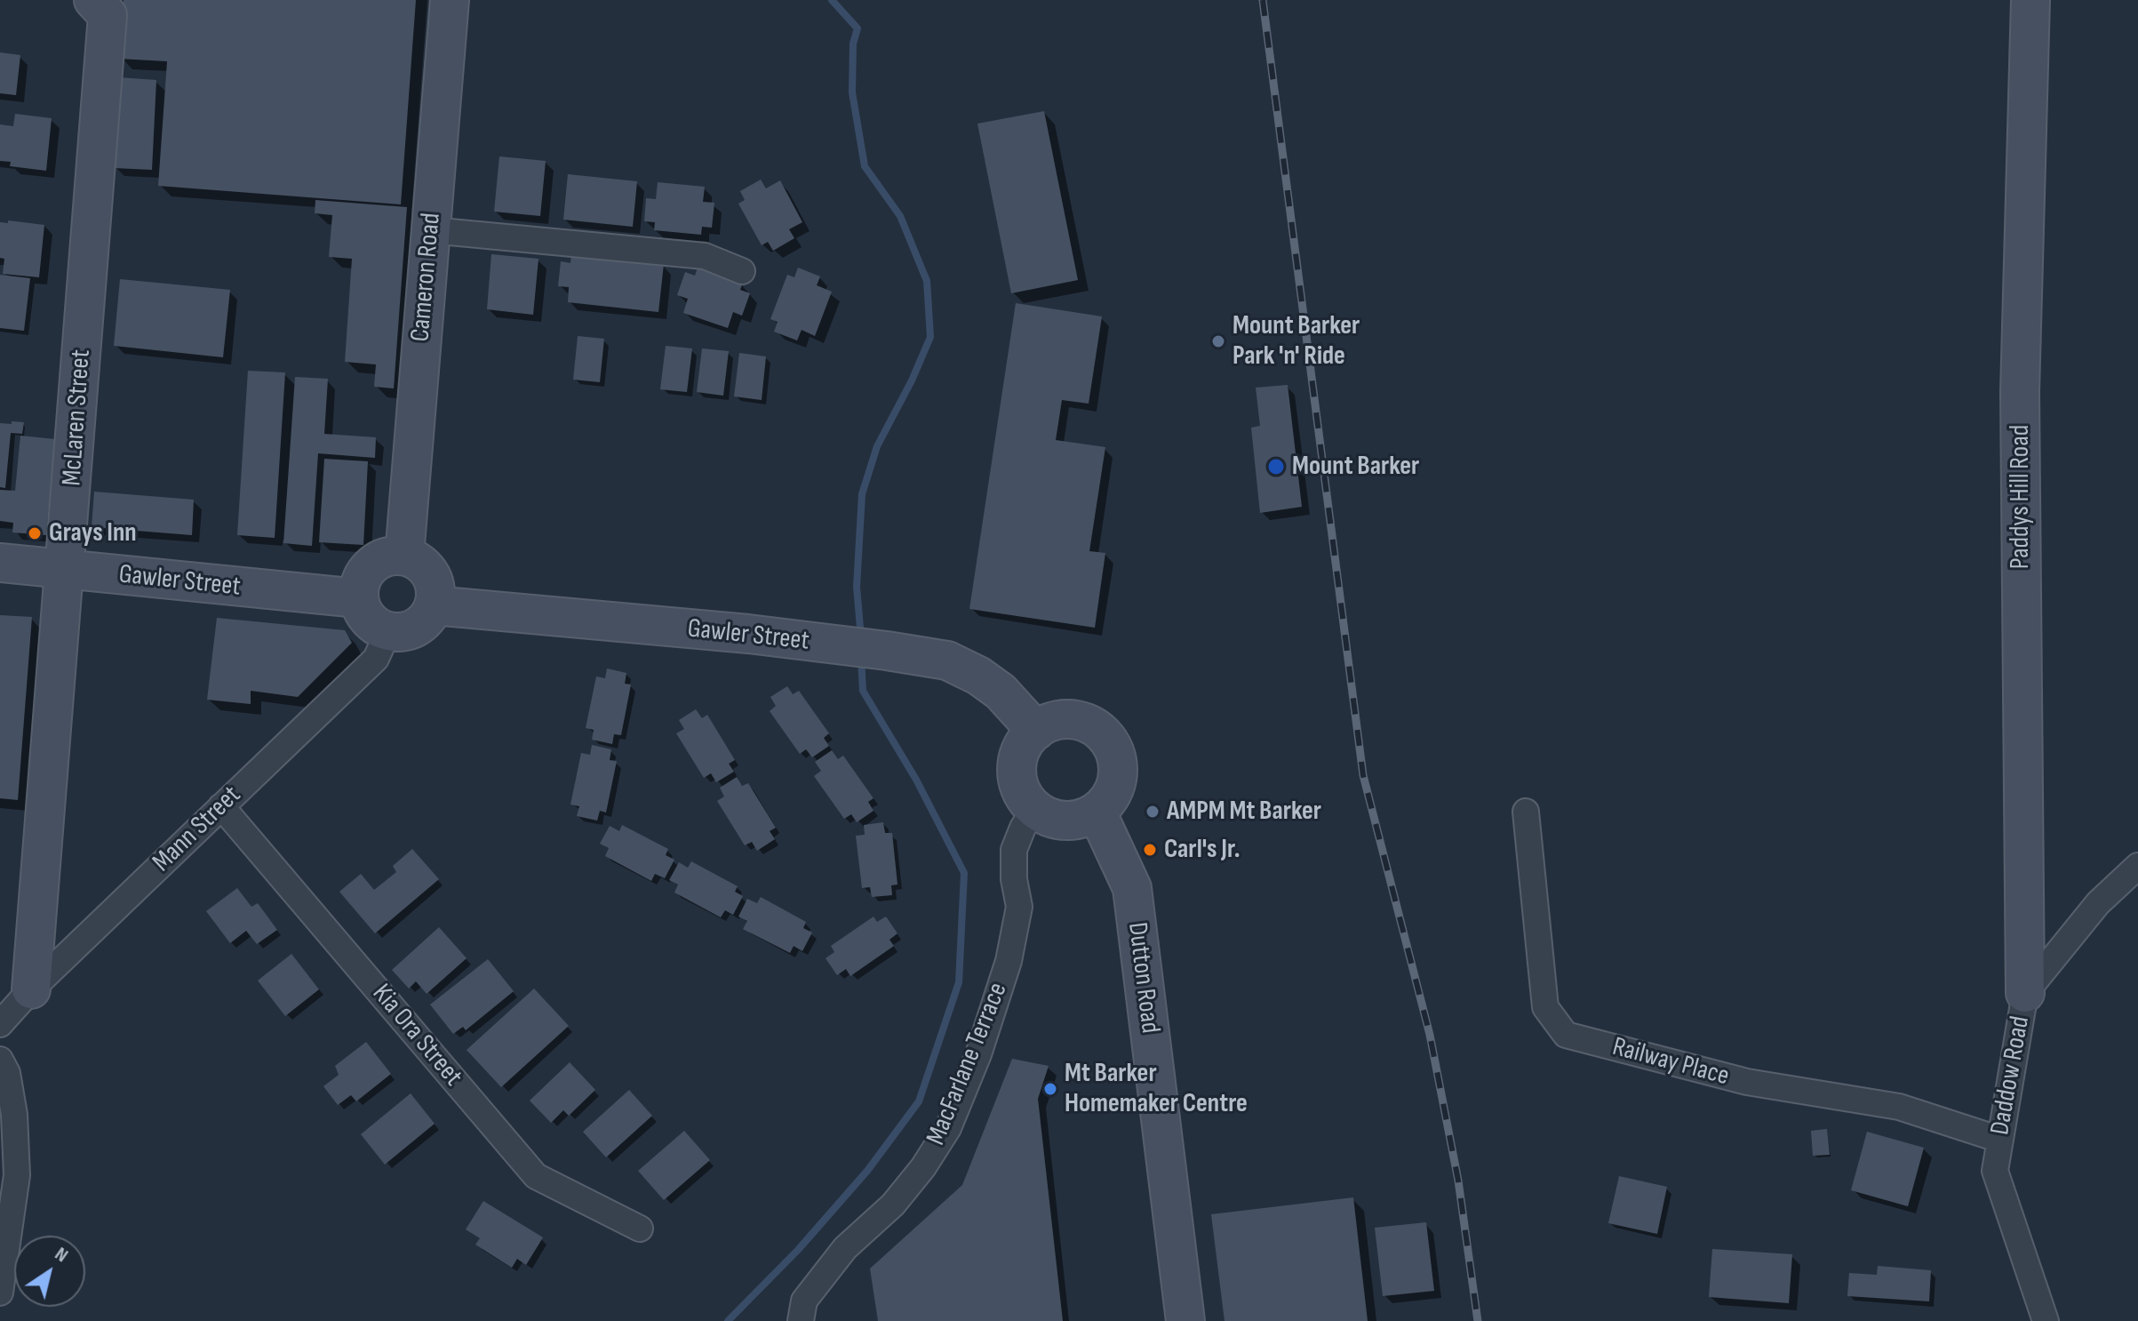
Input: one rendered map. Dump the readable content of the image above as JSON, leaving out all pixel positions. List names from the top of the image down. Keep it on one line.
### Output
{"streets":{"street":["Cameron Road","McLaren Street","Paddys Hill Road","Gawler Street","Mann Street","Dutton Road","Kia Ora Street","Railway Place","MacFarlane Terrace","Daddow Road"]},"crossings":[["Cameron Road","Gawler Street"],["Cameron Road","Mann Street"],["McLaren Street","Gawler Street"],["McLaren Street","Mann Street"],["Paddys Hill Road","Daddow Road"],["Gawler Street","Mann Street"],["Gawler Street","Dutton Road"],["Gawler Street","MacFarlane Terrace"],["Mann Street","Kia Ora Street"],["Dutton Road","MacFarlane Terrace"],["Railway Place","Daddow Road"]],"places":["Mount Barker Park 'n' Ride","Mount Barker","Grays Inn","AMPM Mt Barker","Carl's Jr.","Mt Barker Homemaker Centre"],"north":"top right"}
